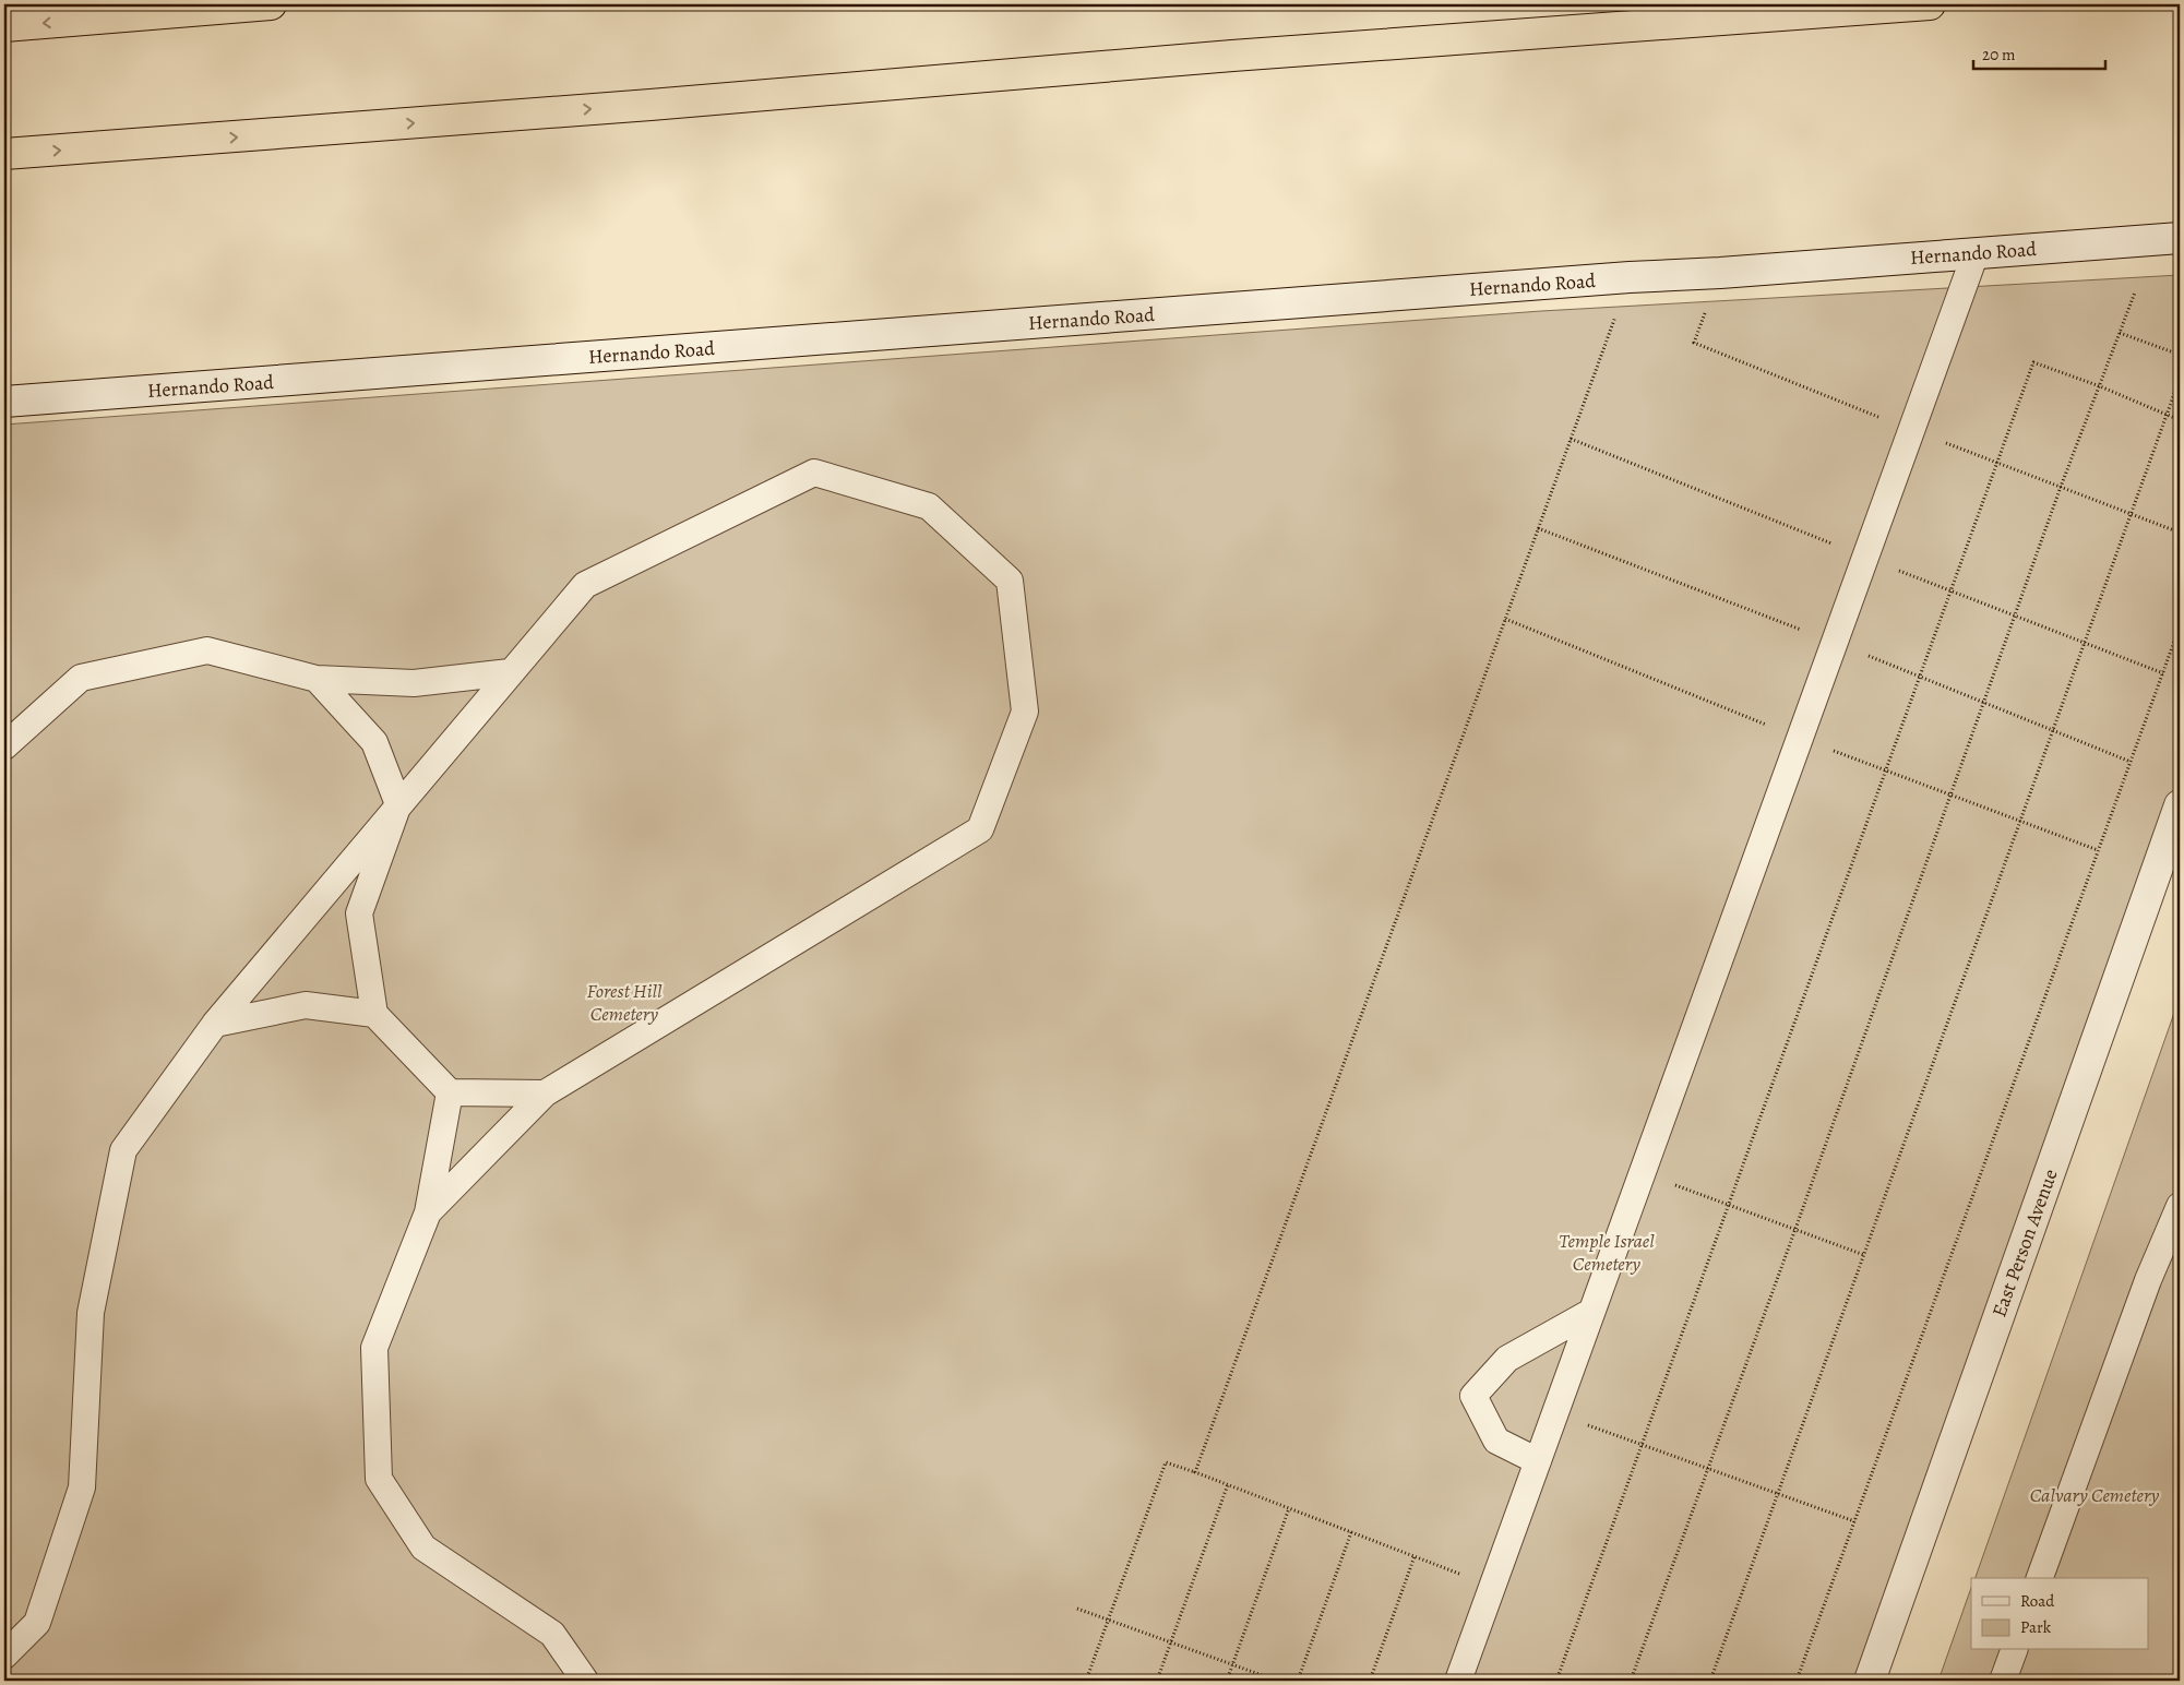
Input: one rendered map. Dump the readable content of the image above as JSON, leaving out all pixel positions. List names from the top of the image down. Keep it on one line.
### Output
{"streets":{"street":["Hernando Road","East Person Avenue"]},"parks":["Forest Hill Cemetery","Temple Israel Cemetery","Calvary Cemetery"],"legend":["Road","Park"],"scale_bar":"20 m"}
